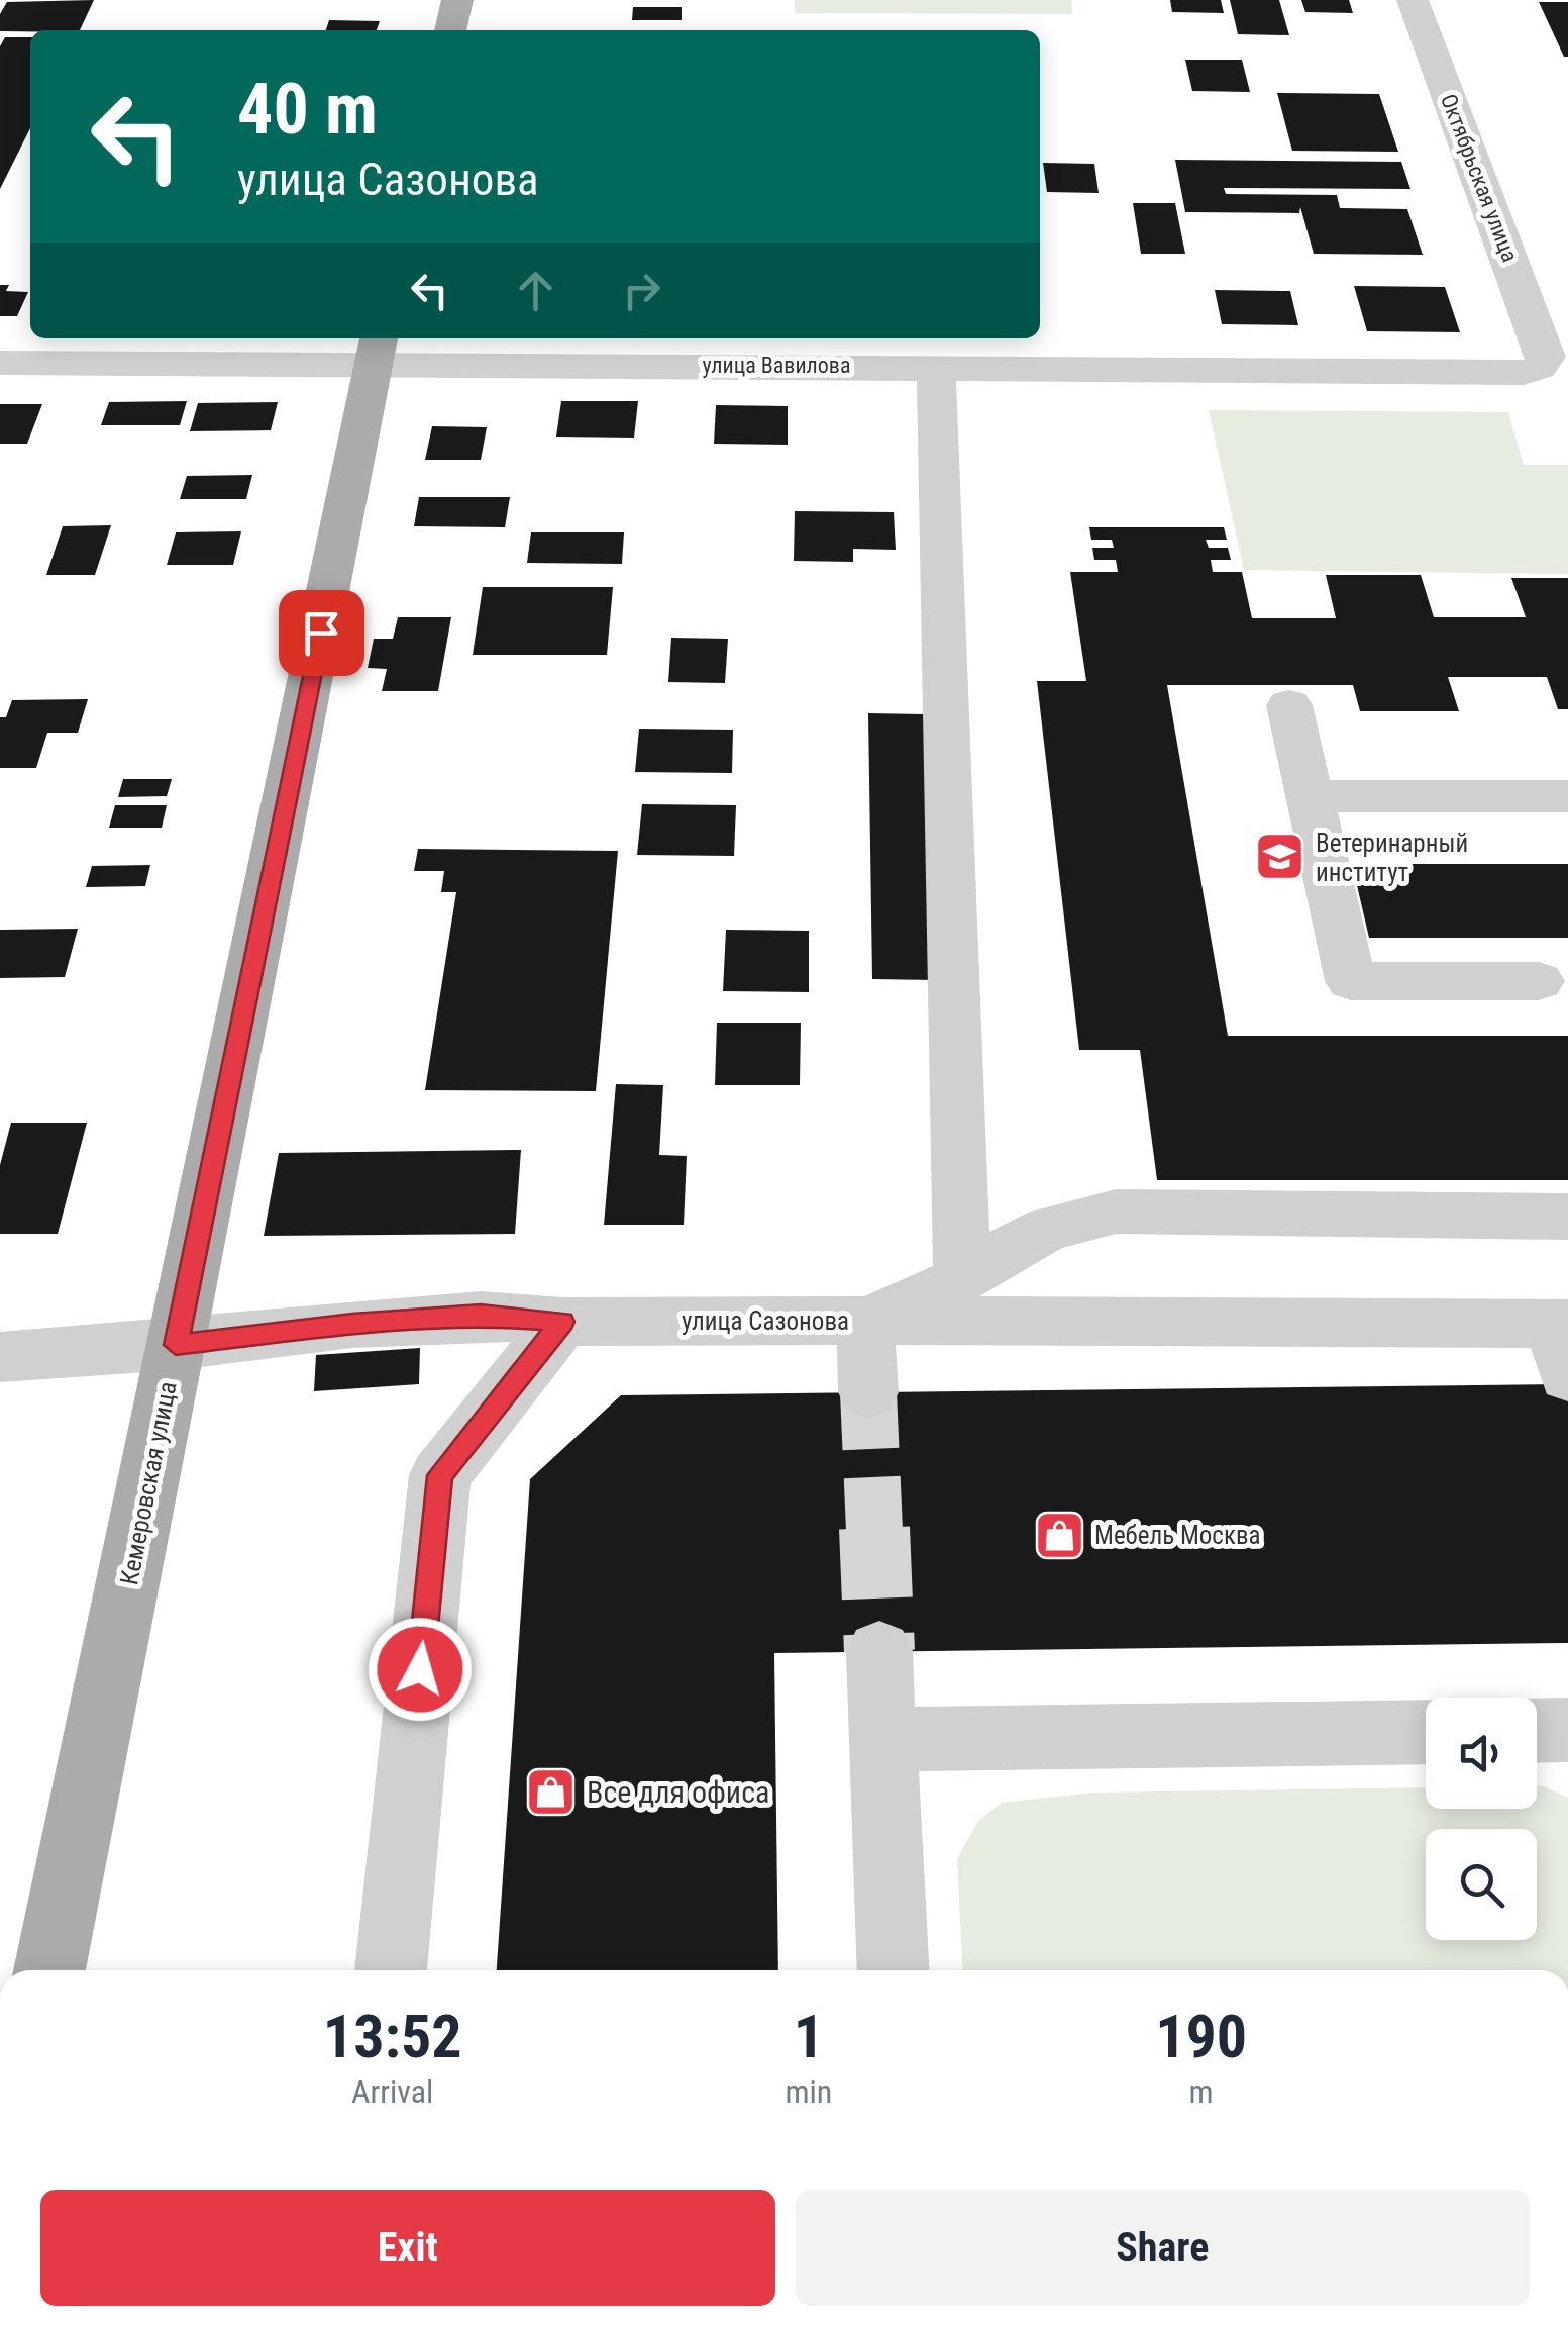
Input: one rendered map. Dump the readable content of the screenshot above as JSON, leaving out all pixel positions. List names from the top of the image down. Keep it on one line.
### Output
{"streets":{"main road":["Кемеровская улица"],"street":["Октябрьская улица","улица Вавилова","улица Сазонова"]},"crossings":[["Октябрьская улица","улица Вавилова"],["улица Вавилова","Кемеровская улица"],["улица Сазонова","Кемеровская улица"]],"places":{"school or university":["Ветеринарный институт"],"shop":["Мебель Москва","Все для офиса"]},"page":{"turn":["40 m","улица Сазонова"],"eta":["13:52","Arrival","1","min","190","m"],"buttons":["Exit","Share"]}}
